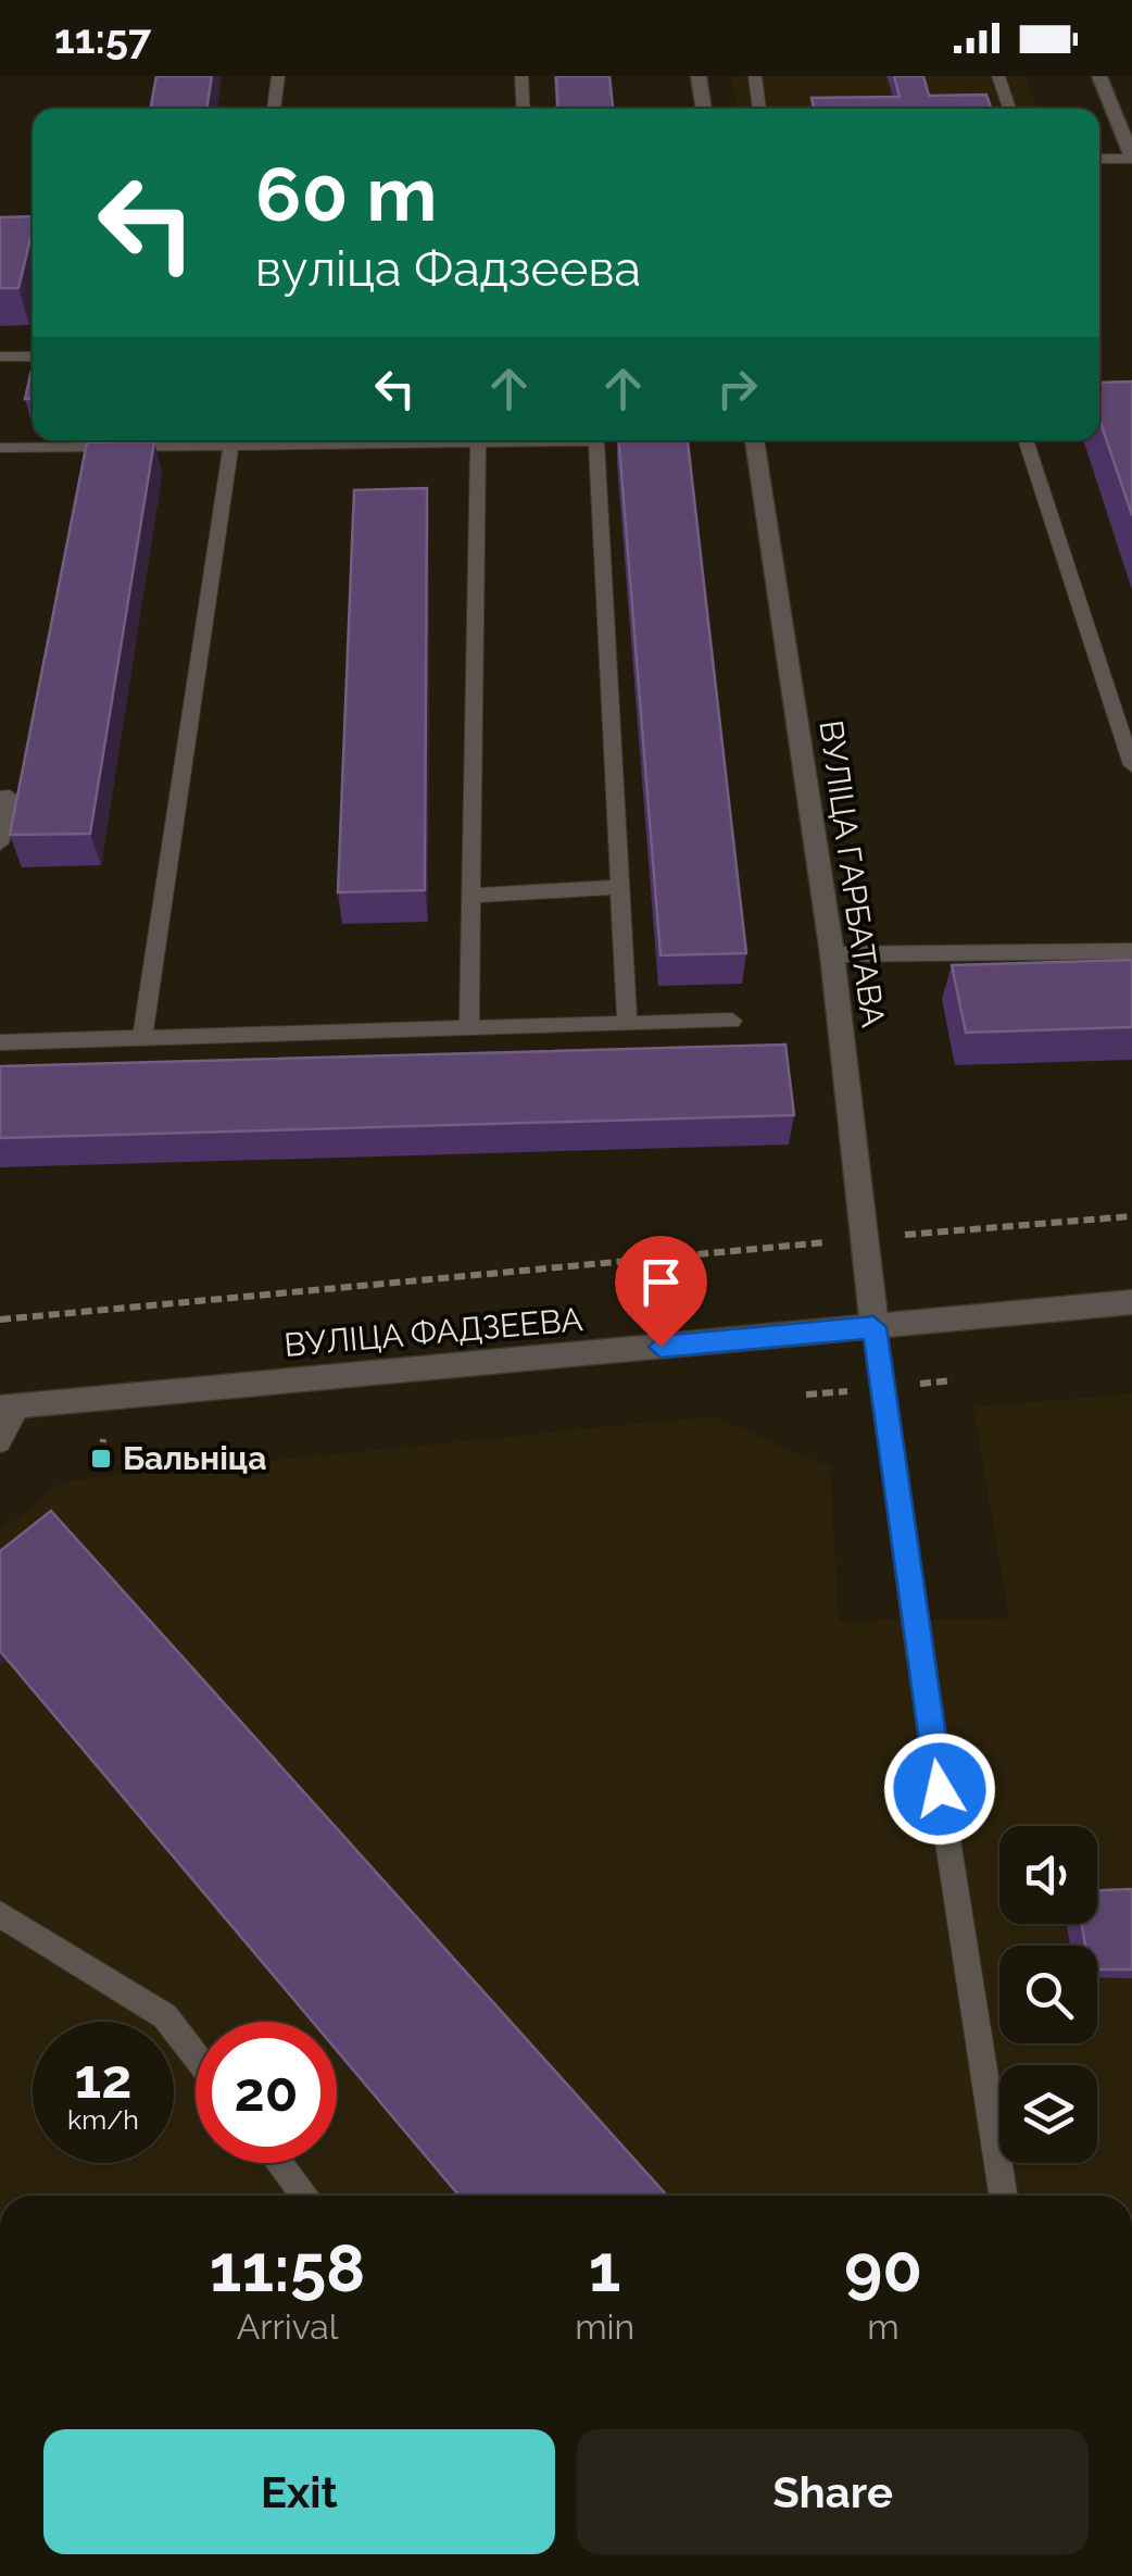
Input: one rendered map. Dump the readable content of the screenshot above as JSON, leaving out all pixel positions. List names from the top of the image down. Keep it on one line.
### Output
{"streets":{"street":["ВУЛІЦА ГАРБАТАВА","ВУЛІЦА ФАДЗЕЕВА"]},"crossings":[["ВУЛІЦА ГАРБАТАВА","ВУЛІЦА ФАДЗЕЕВА"]],"places":{"transit":["Бальніца"]},"page":{"status":"11:57","turn":["60 m","вуліца Фадзеева"],"speed":"12 km/h","limit":"20","eta":["11:58","Arrival","1","min","90","m"],"buttons":["Exit","Share"]}}
